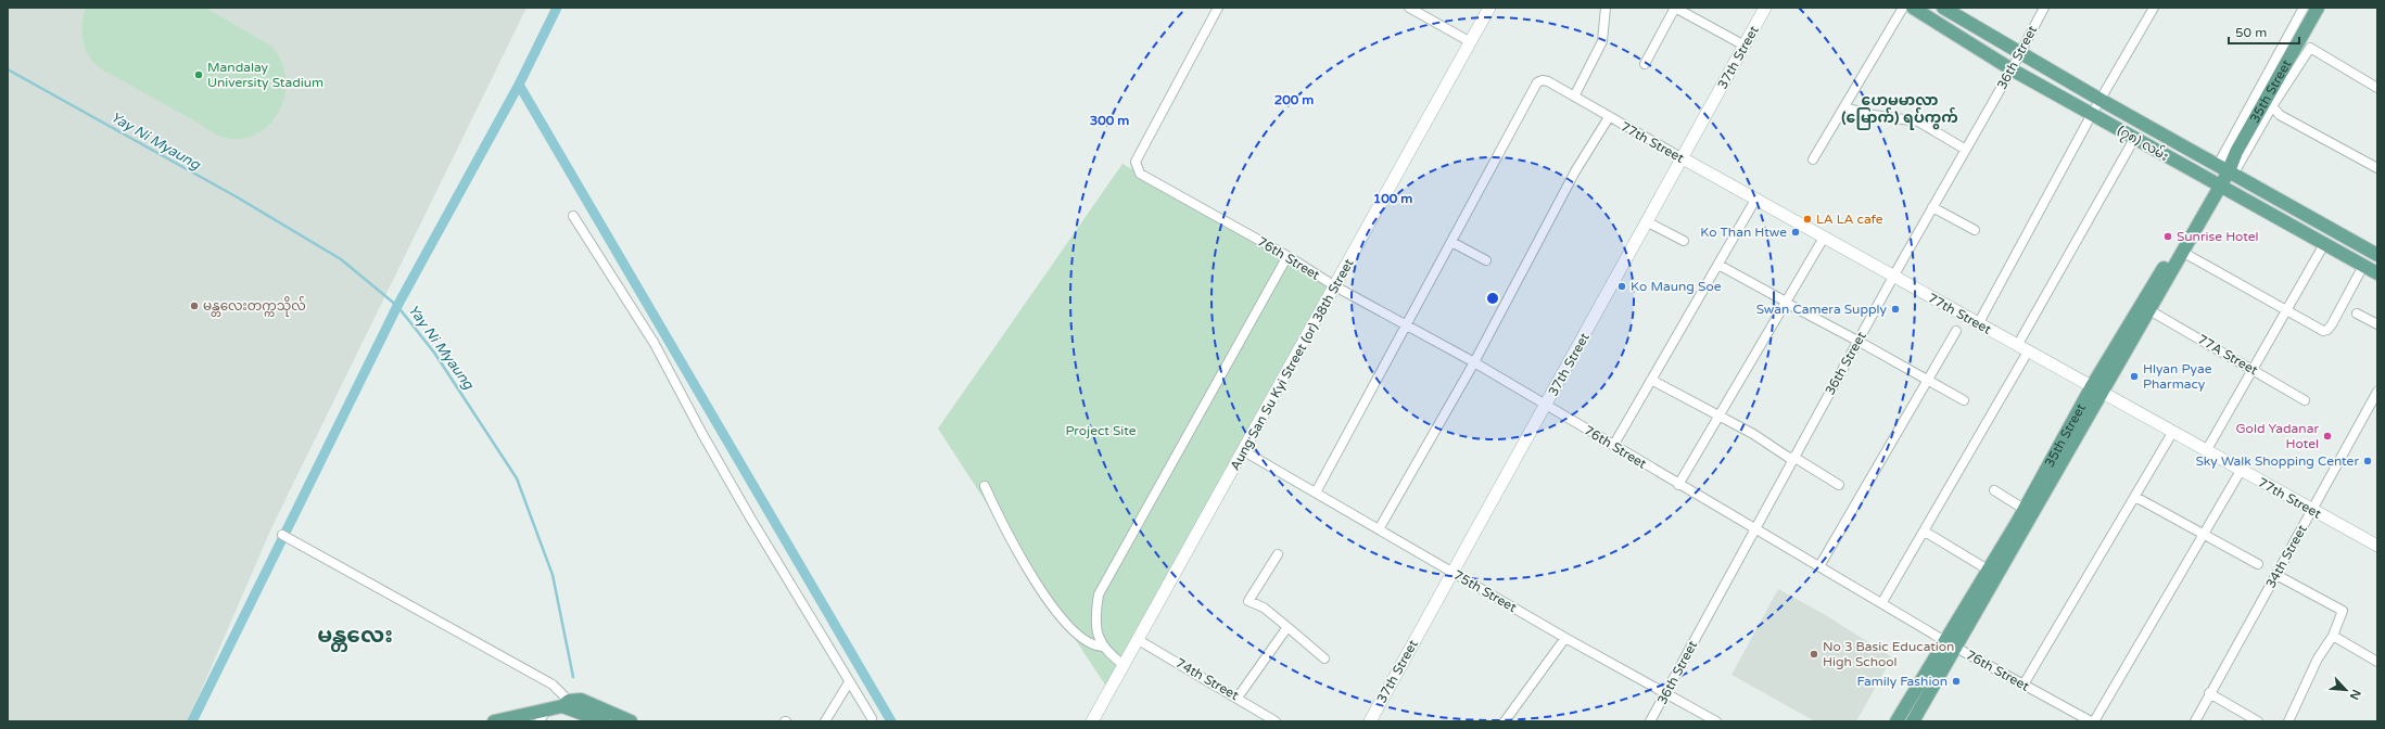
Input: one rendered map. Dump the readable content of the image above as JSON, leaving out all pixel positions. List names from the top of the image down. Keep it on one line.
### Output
{"streets":{"main road":["35th Street","(၇၈) လမ်း"],"street":["37th Street","36th Street","77th Street","76th Street","77A Street","Aung San Su Kyi Street (or) 38th Street","34th Street","75th Street","74th Street"]},"crossings":[["37th Street","77th Street"],["37th Street","76th Street"],["37th Street","75th Street"],["36th Street","77th Street"],["36th Street","(၇၈) လမ်း"],["36th Street","76th Street"],["36th Street","75th Street"],["35th Street","77th Street"],["35th Street","(၇၈) လမ်း"],["35th Street","76th Street"],["35th Street","77A Street"],["77th Street","34th Street"],["76th Street","Aung San Su Kyi Street (or) 38th Street"],["Aung San Su Kyi Street (or) 38th Street","75th Street"],["Aung San Su Kyi Street (or) 38th Street","74th Street"]],"districts":["ဟေမမာလာ (မြောက်) ရပ်ကွက်","မန္တလေး"],"water":["Yay Ni Myaung"],"parks":["Project Site"],"places":["Mandalay University Stadium","LA LA cafe","Ko Than Htwe","Sunrise Hotel","Ko Maung Soe","မန္တလေးတက္ကသိုလ်","Swan Camera Supply","Hlyan Pyae Pharmacy","Gold Yadanar Hotel","Sky Walk Shopping Center","No 3 Basic Education High School","Family Fashion"],"scale_bar":"50 m","north":"bottom right","rings":["200 m","300 m","100 m"]}
